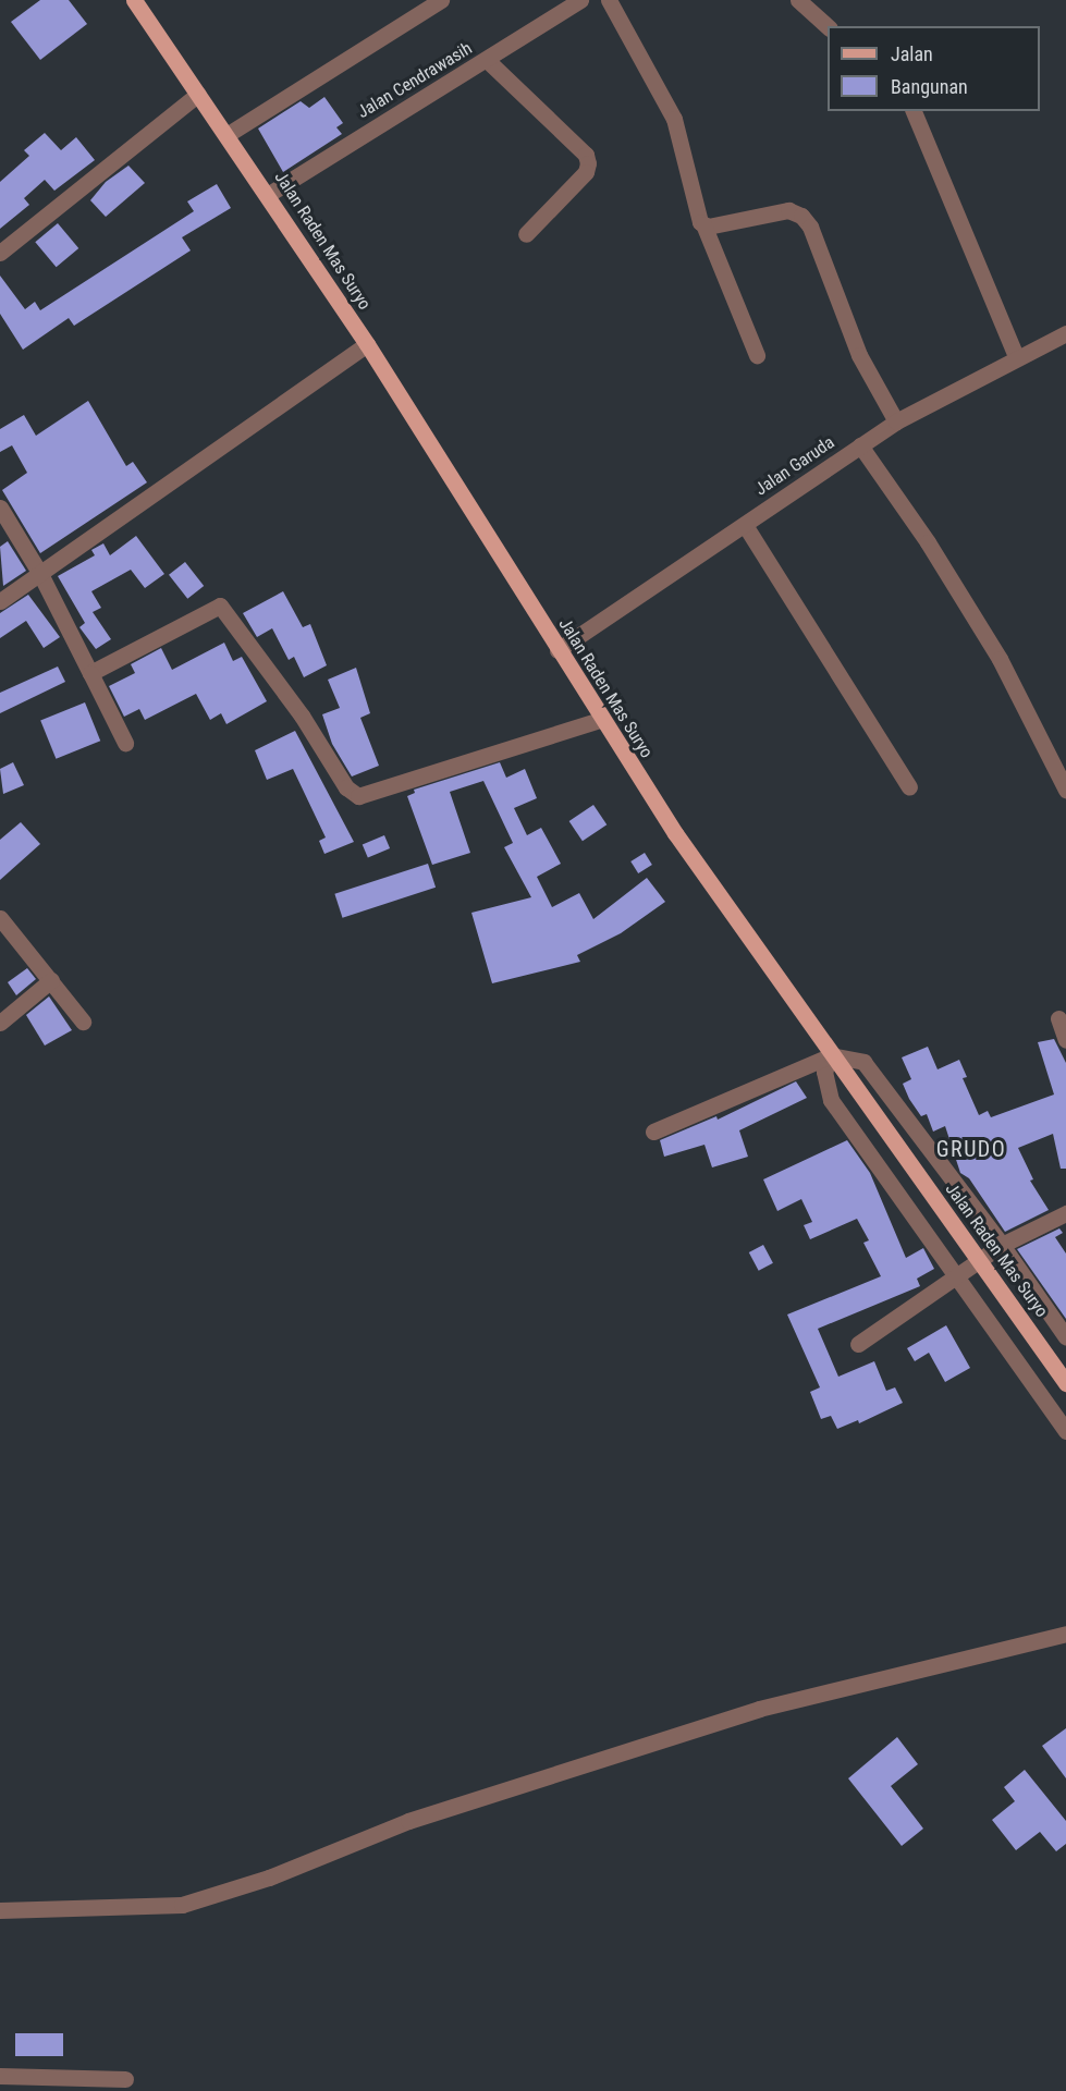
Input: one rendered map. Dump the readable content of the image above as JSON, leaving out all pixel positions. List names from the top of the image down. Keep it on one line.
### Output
{"streets":{"main road":["Jalan Raden Mas Suryo"],"street":["Jalan Cendrawasih","Jalan Garuda"]},"crossings":[["Jalan Cendrawasih","Jalan Raden Mas Suryo"],["Jalan Raden Mas Suryo","Jalan Garuda"]],"districts":["GRUDO"],"legend":["Jalan","Bangunan"]}
